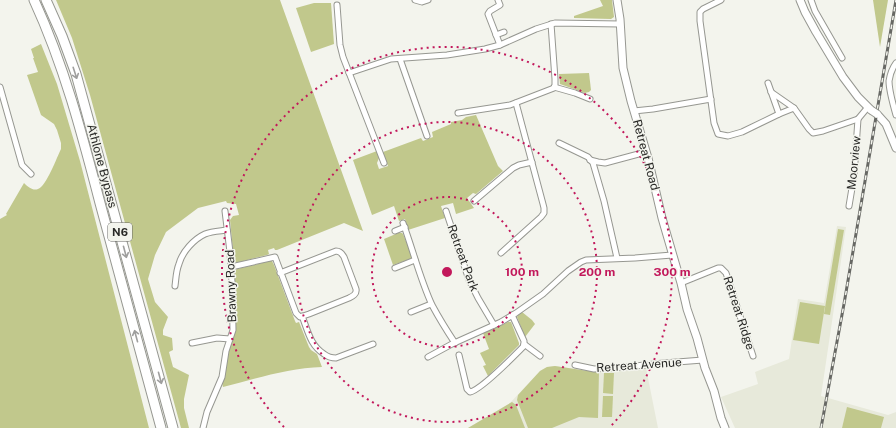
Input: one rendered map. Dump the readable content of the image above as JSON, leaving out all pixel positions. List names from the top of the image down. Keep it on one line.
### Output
{"streets":{"highway":["Athlone Bypass","N6"],"street":["Retreat Road","Moorview","Retreat Park","Brawny Road","Retreat Ridge","Retreat Avenue"]},"crossings":[["Retreat Road","Retreat Ridge"],["Retreat Road","Retreat Avenue"],["Athlone Bypass","N6"]],"rings":["100 m","200 m","300 m"]}
